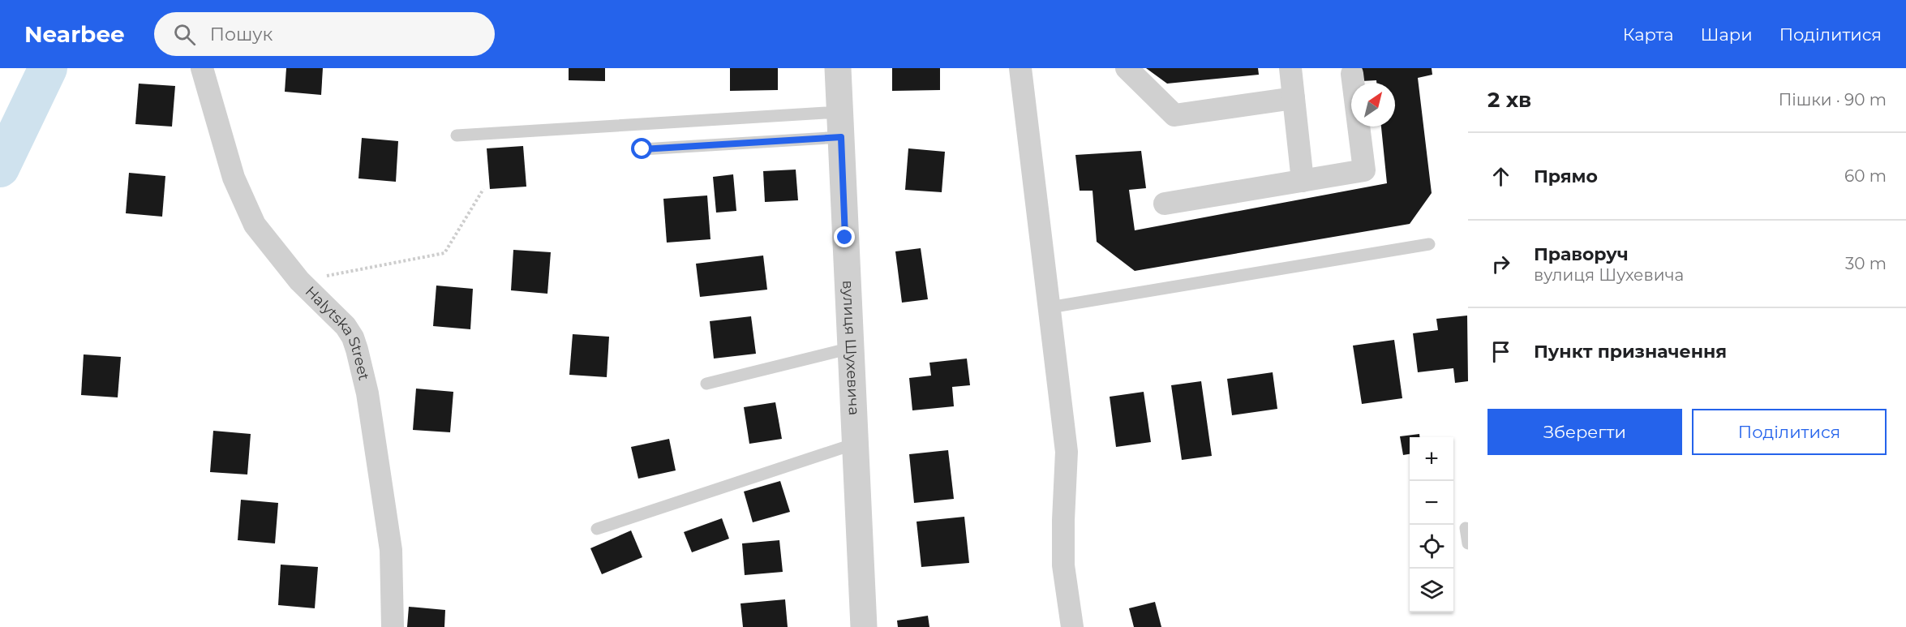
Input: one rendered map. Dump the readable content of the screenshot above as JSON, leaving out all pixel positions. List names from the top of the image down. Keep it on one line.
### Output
{"streets":{"street":["Halytska Street","вулиця Шухевича"]},"north":"top right","page":{"header":"Nearbee","search":"Пошук","nav":["Карта","Шари","Поділитися"],"heading":["2 хв","Пішки · 90 m"],"list":[["Прямо","60 m"],["Праворуч","вулиця Шухевича","30 m"],"Пункт призначення"],"buttons":["Зберегти","Поділитися"],"map_buttons":["+","−"]}}
